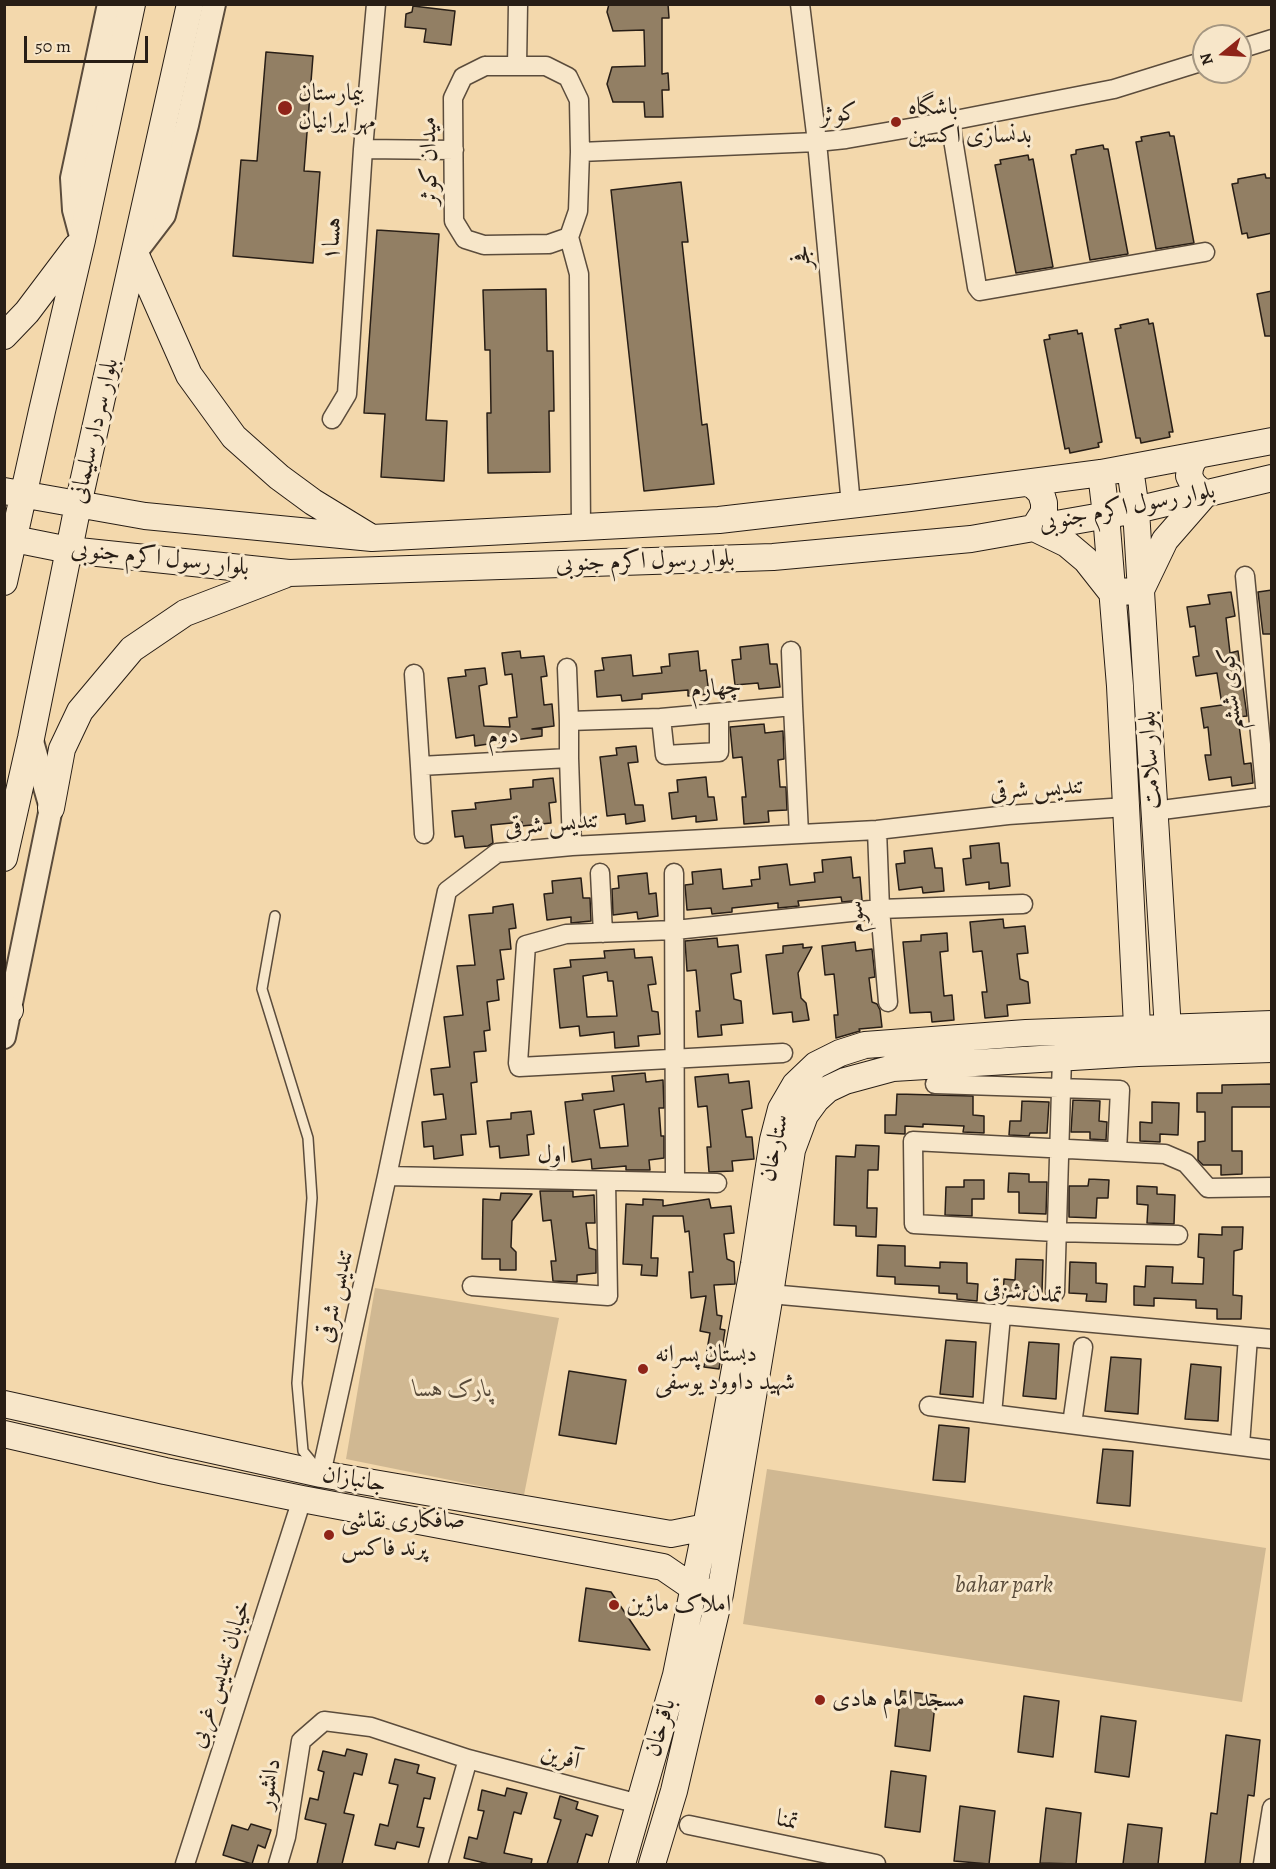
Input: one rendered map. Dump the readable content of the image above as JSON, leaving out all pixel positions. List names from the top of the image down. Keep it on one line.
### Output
{"streets":{"main road":["بلوار سردار سلیمانی","بلوار رسول اکرم جنوبی","بلوار سلامت","ستارخان","جانبازان","باقرخان"],"street":["کوثر","میدان کوثر","هسا۱","فجر","چهارم","کوی ششم","دوم","تندیس شرقی","سوم","اول","تمدن شزقی","خیابان تندیس غربی","آفرین","دانشور","تمنا"]},"crossings":[["کوثر","میدان کوثر"],["کوثر","فجر"],["فجر","بلوار رسول اکرم جنوبی"],["بلوار سردار سلیمانی","بلوار رسول اکرم جنوبی"],["بلوار رسول اکرم جنوبی","بلوار سلامت"],["بلوار سلامت","تندیس شرقی"],["بلوار سلامت","ستارخان"],["تندیس شرقی","سوم"],["تندیس شرقی","اول"],["تندیس شرقی","جانبازان"],["ستارخان","تمدن شزقی"],["ستارخان","جانبازان"],["ستارخان","باقرخان"],["جانبازان","خیابان تندیس غربی"],["جانبازان","باقرخان"],["باقرخان","آفرین"],["آفرین","دانشور"]],"parks":["پارک هسا","bahar park"],"places":["بیمارستان مهر ایرانیان","باشگاه بدنسازی اکسین","دبستان پسرانه شهید داوود یوسفی","صافکاری نقاشی پرند فاکس","املاک ماژین","مسجد امام هادی"],"scale_bar":"50 m","north":"left"}
